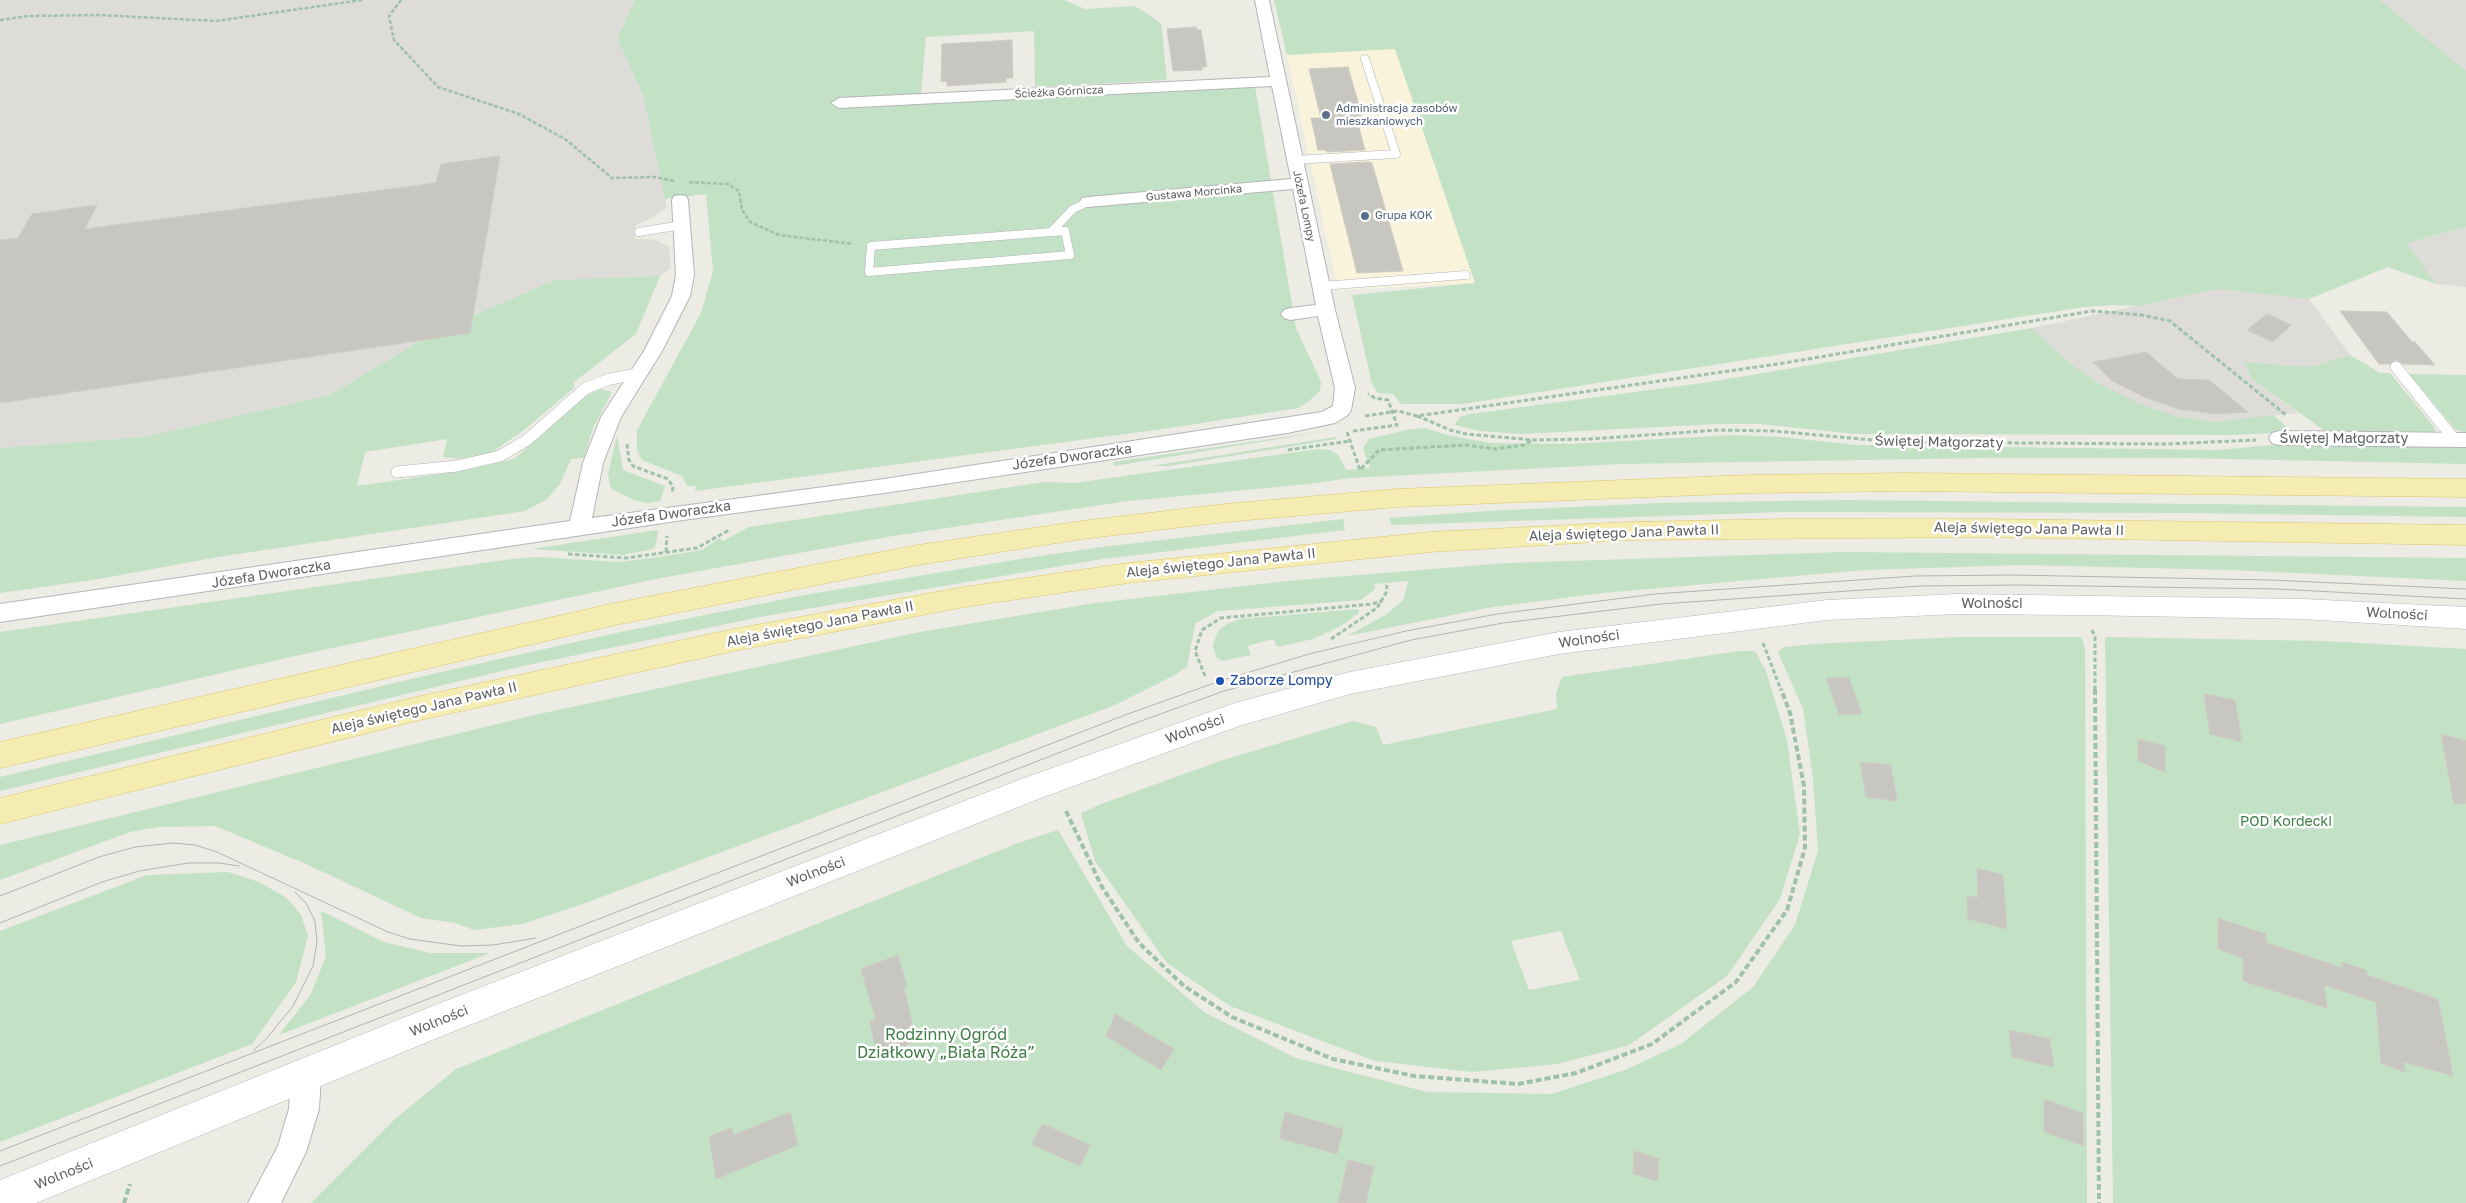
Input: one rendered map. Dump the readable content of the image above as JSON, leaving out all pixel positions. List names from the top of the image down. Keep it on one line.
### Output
{"streets":{"main road":["Aleja świętego Jana Pawła II"],"street":["Ścieżka Górnicza","Gustawa Morcinka","Józefa Lompy","Świętej Małgorzaty","Józefa Dworaczka","Wolności"]},"crossings":[["Ścieżka Górnicza","Józefa Lompy"],["Gustawa Morcinka","Józefa Lompy"],["Józefa Lompy","Józefa Dworaczka"]],"parks":["POD Kordecki","Rodzinny Ogród Działkowy „Biała Róża”"],"places":["Administracja zasobów mieszkaniowych","Grupa KOK","Zaborze Lompy"]}
